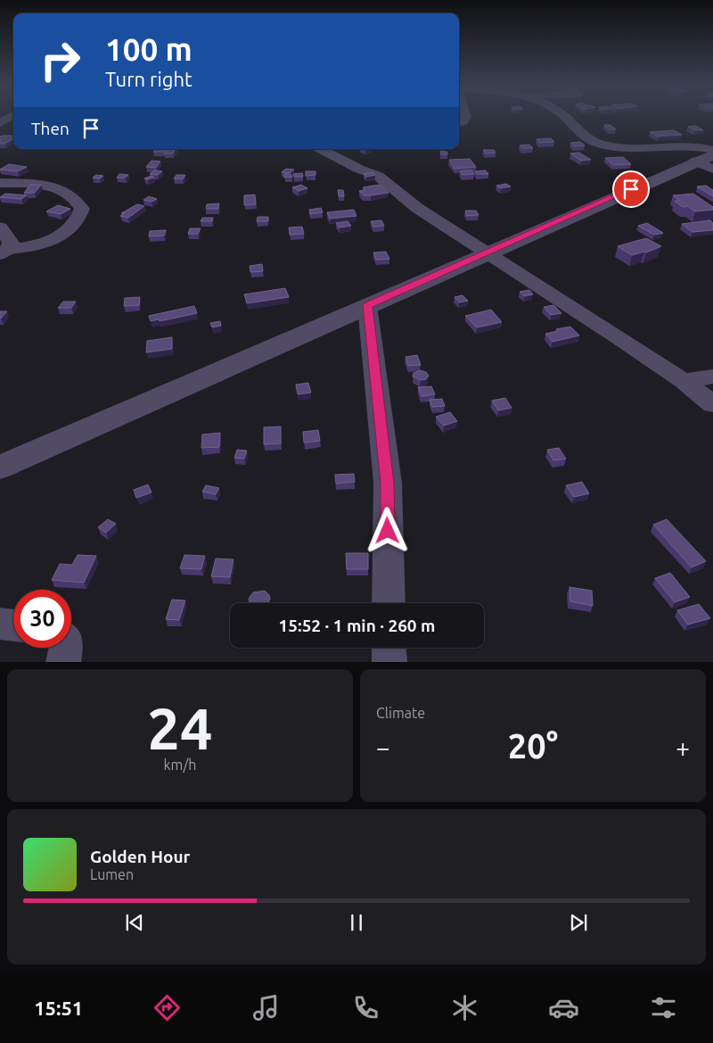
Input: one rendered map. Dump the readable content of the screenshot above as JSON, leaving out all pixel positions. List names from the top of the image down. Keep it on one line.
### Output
{"page":{"turn":["100 m","Turn right"],"then":"Then","limit":"30","trip":"15:52 · 1 min · 260 m","tile":[["24","km/h"],"Climate"],"heat":["−","20°","+"],"song":["Golden Hour","Lumen"],"tabs":"15:51"}}
